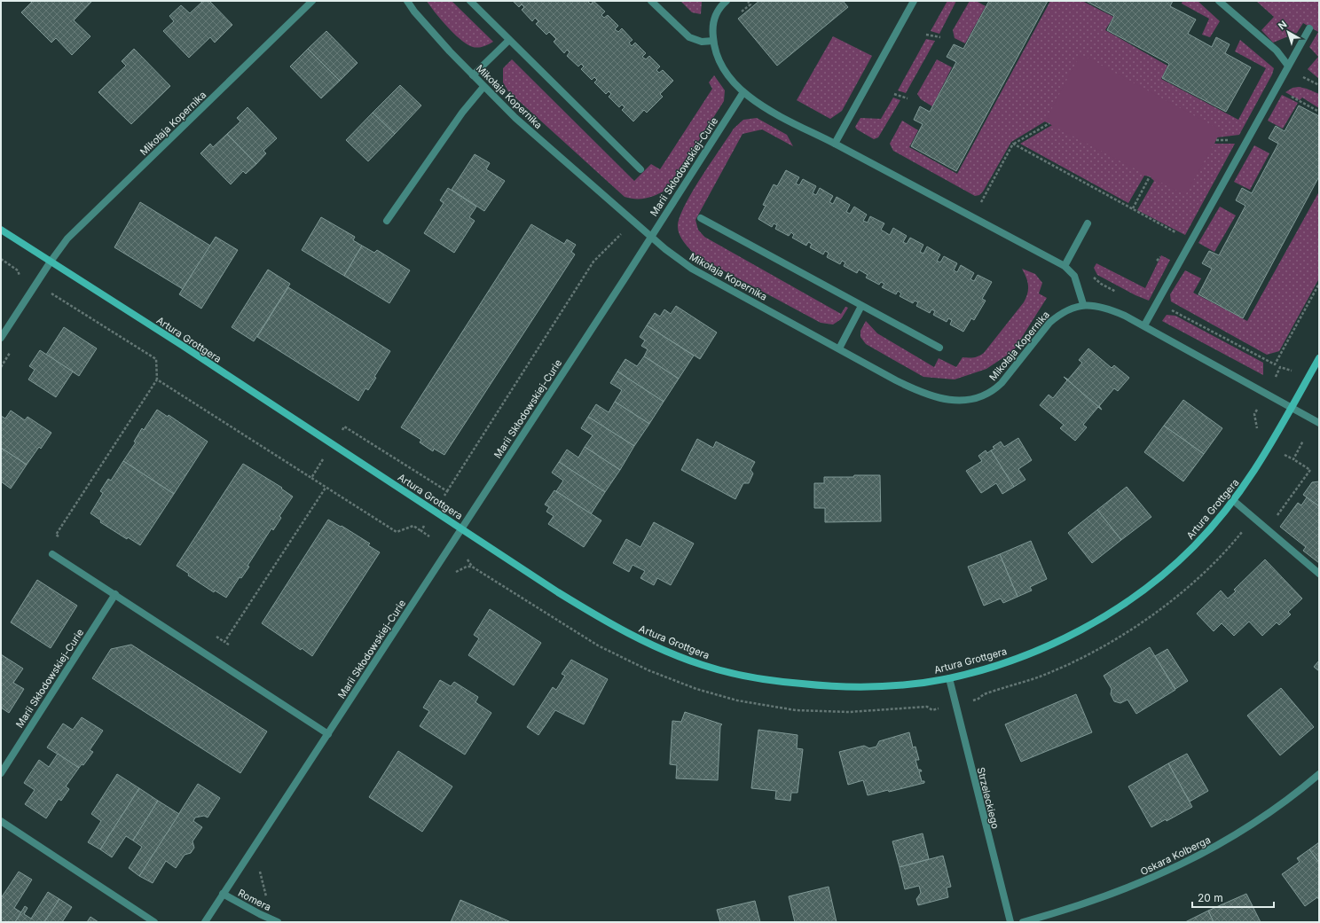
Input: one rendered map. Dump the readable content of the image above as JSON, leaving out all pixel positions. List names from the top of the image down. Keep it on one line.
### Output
{"streets":{"street":["Mikołaja Kopernika","Marii Skłodowskiej-Curie","Artura Grottgera","Strzeleckiego","Oskara Kolberga","Romera"]},"crossings":[["Mikołaja Kopernika","Marii Skłodowskiej-Curie"],["Mikołaja Kopernika","Artura Grottgera"],["Marii Skłodowskiej-Curie","Artura Grottgera"],["Marii Skłodowskiej-Curie","Romera"],["Artura Grottgera","Strzeleckiego"]],"scale_bar":"20 m","north":"top left"}
